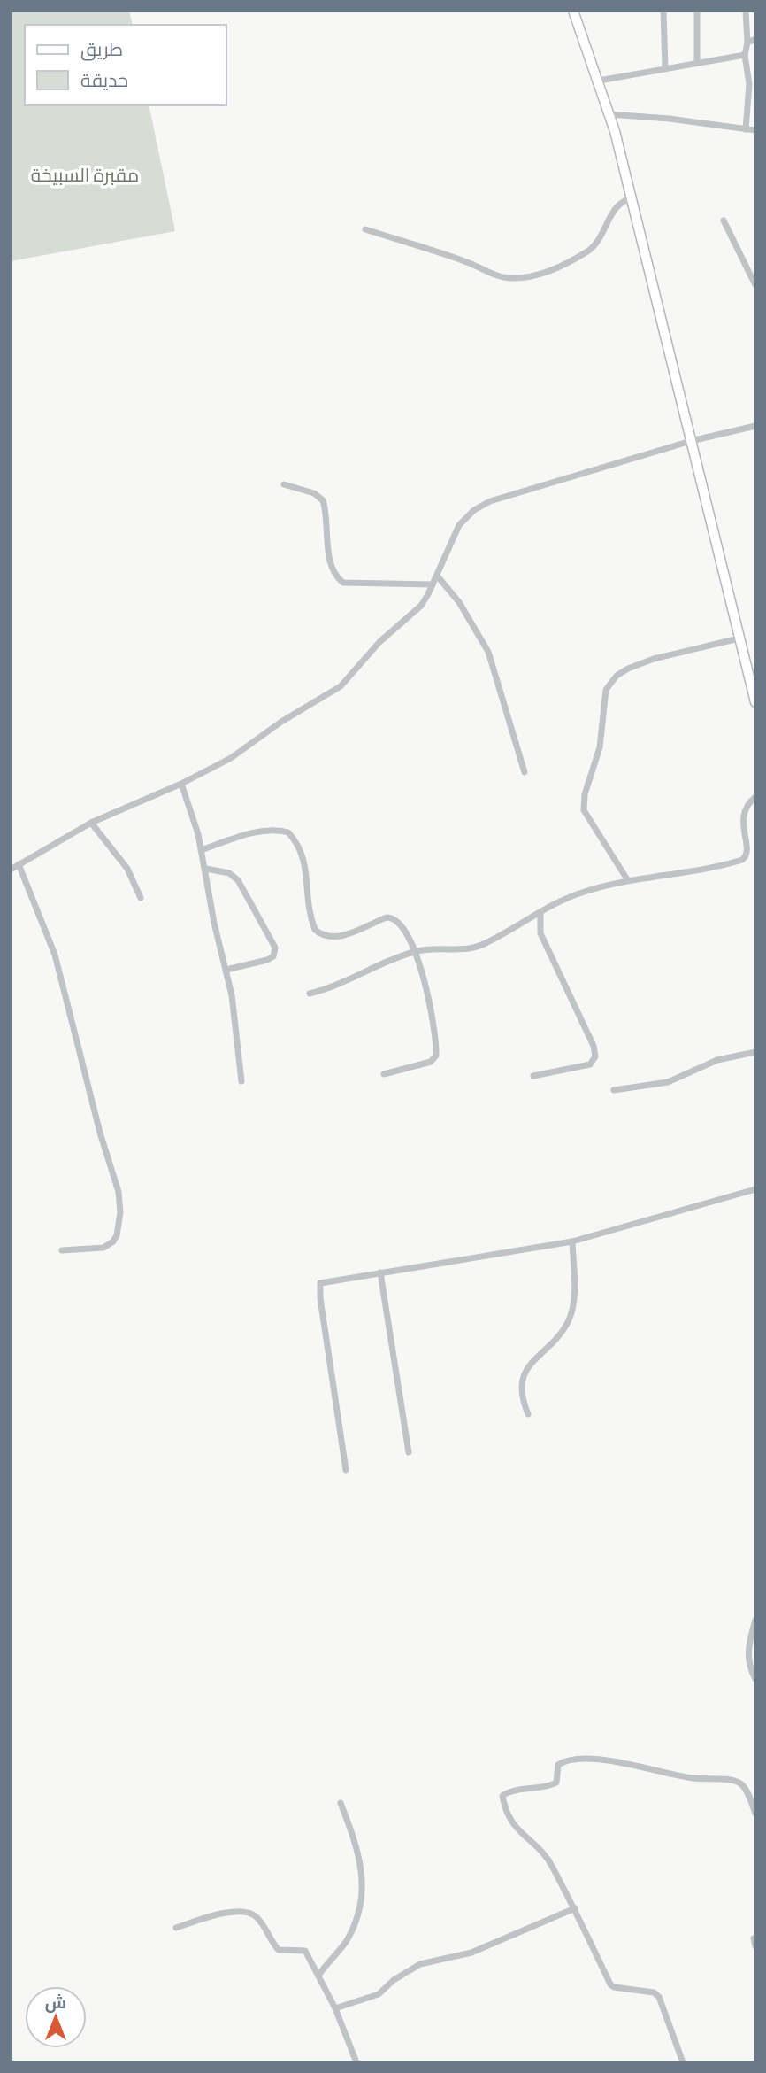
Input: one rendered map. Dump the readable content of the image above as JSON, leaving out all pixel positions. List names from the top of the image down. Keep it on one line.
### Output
{"parks":["مقبرة السبيخة"],"legend":["طريق","حديقة"],"north":"top"}
